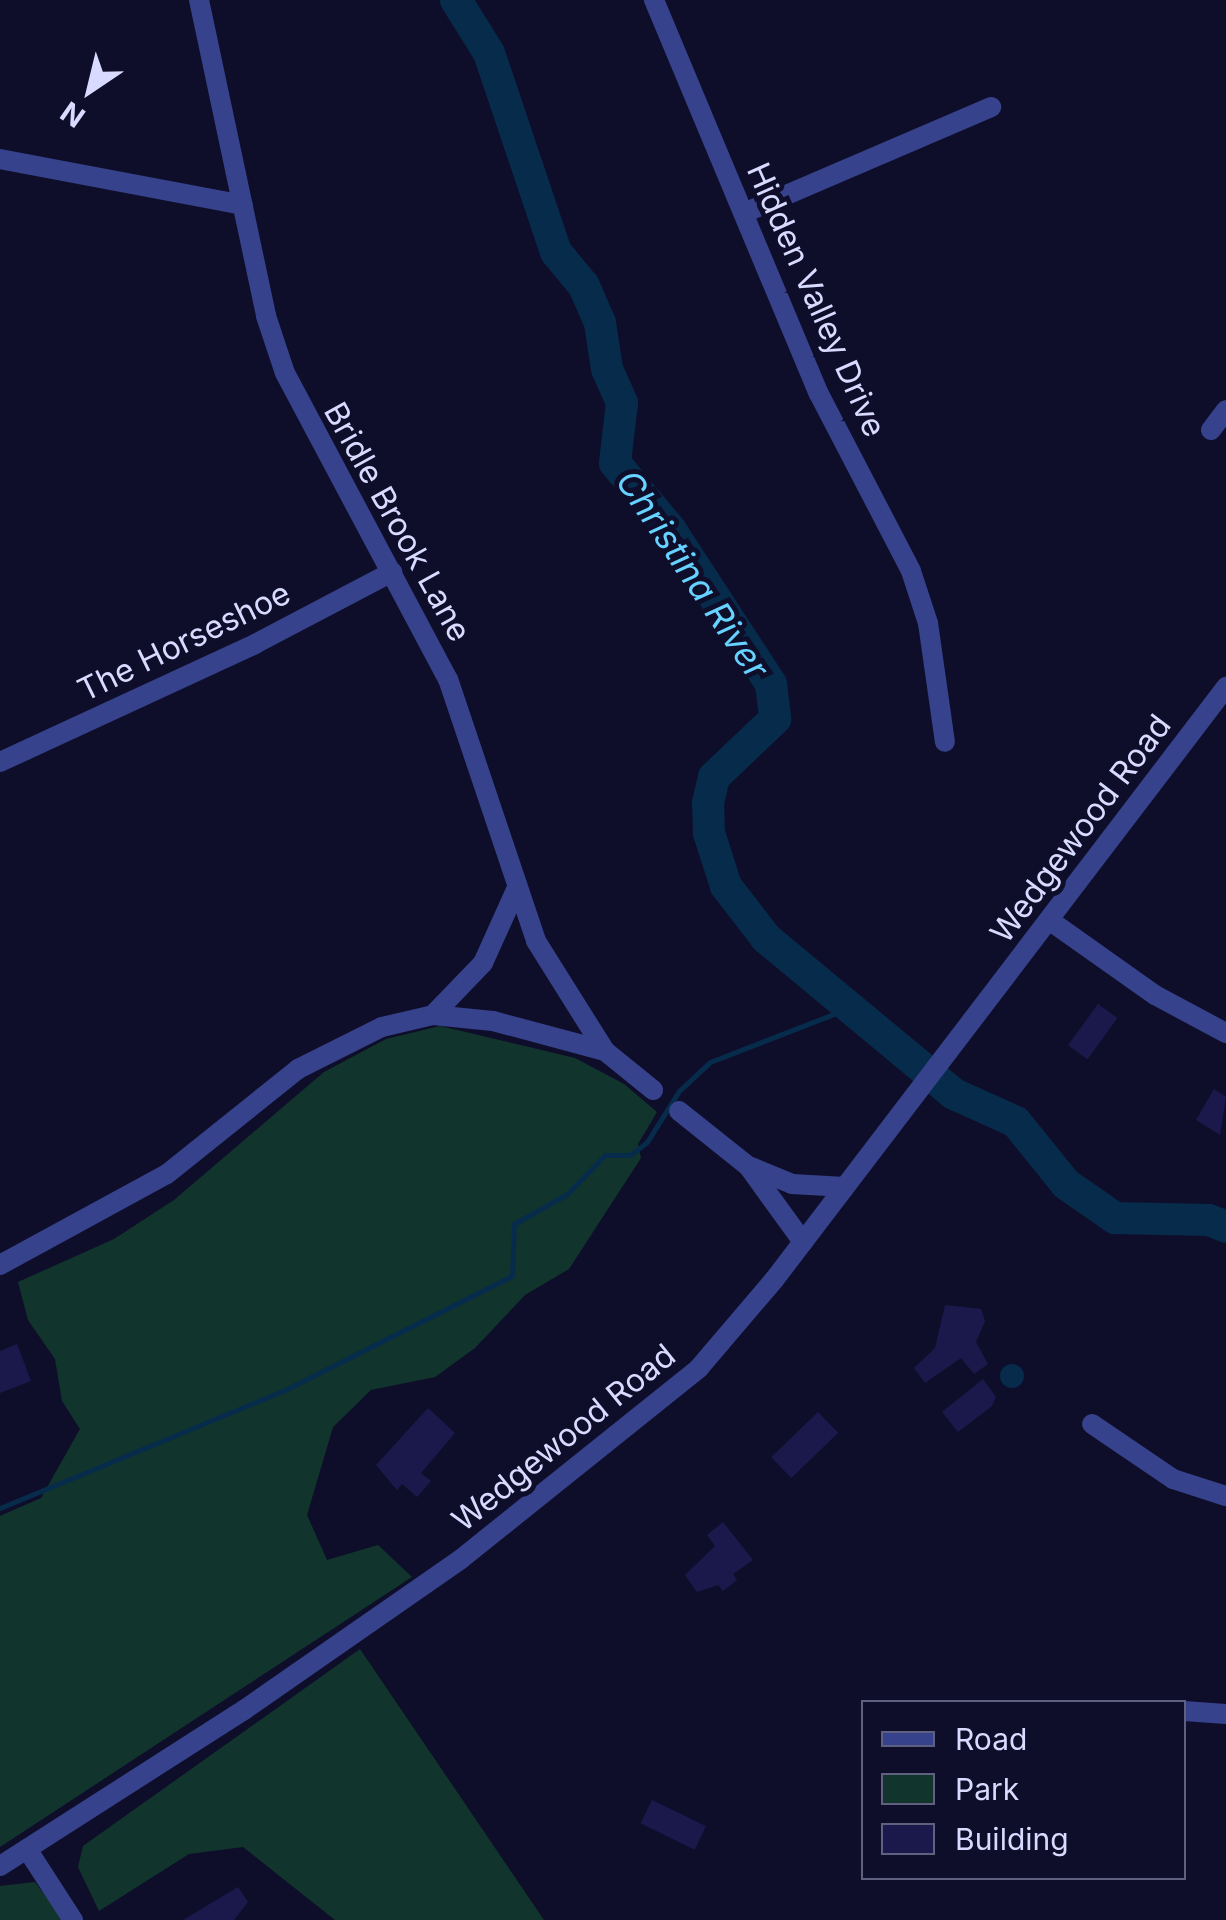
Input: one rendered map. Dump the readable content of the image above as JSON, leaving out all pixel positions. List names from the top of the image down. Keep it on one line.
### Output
{"streets":{"street":["Hidden Valley Drive","Bridle Brook Lane","The Horseshoe","Wedgewood Road"]},"crossings":[["Bridle Brook Lane","The Horseshoe"]],"water":["Christina River"],"legend":["Road","Park","Building"],"north":"bottom left"}
